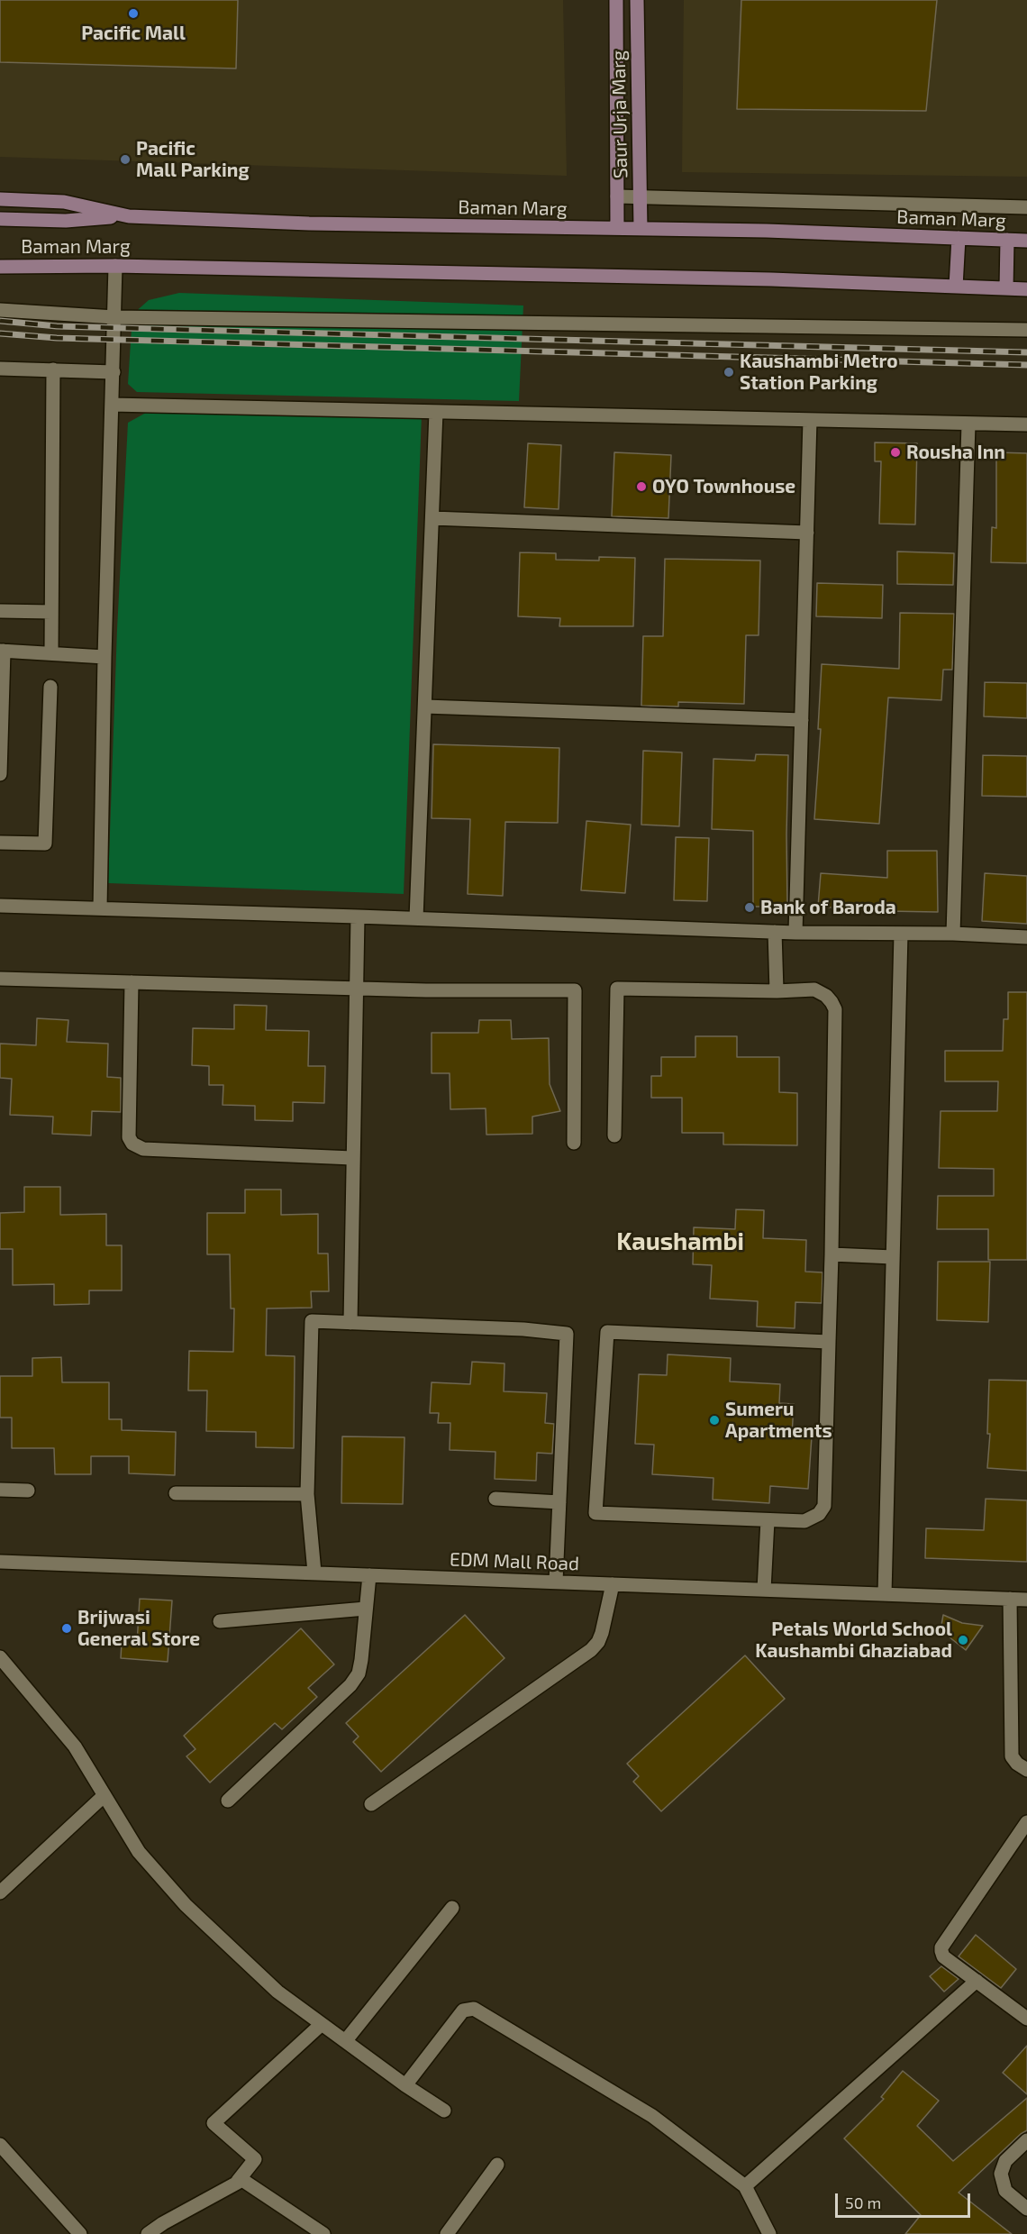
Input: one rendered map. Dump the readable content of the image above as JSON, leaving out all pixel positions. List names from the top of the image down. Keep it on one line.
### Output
{"streets":{"main road":["Saur Urja Marg","Baman Marg"],"street":["EDM Mall Road"]},"crossings":[["Saur Urja Marg","Baman Marg"]],"districts":["Kaushambi"],"places":["Pacific Mall","Pacific Mall Parking","Kaushambi Metro Station Parking","Rousha Inn","OYO Townhouse","Bank of Baroda","Sumeru Apartments","Brijwasi General Store","Petals World School Kaushambi Ghaziabad"],"scale_bar":"50 m"}
